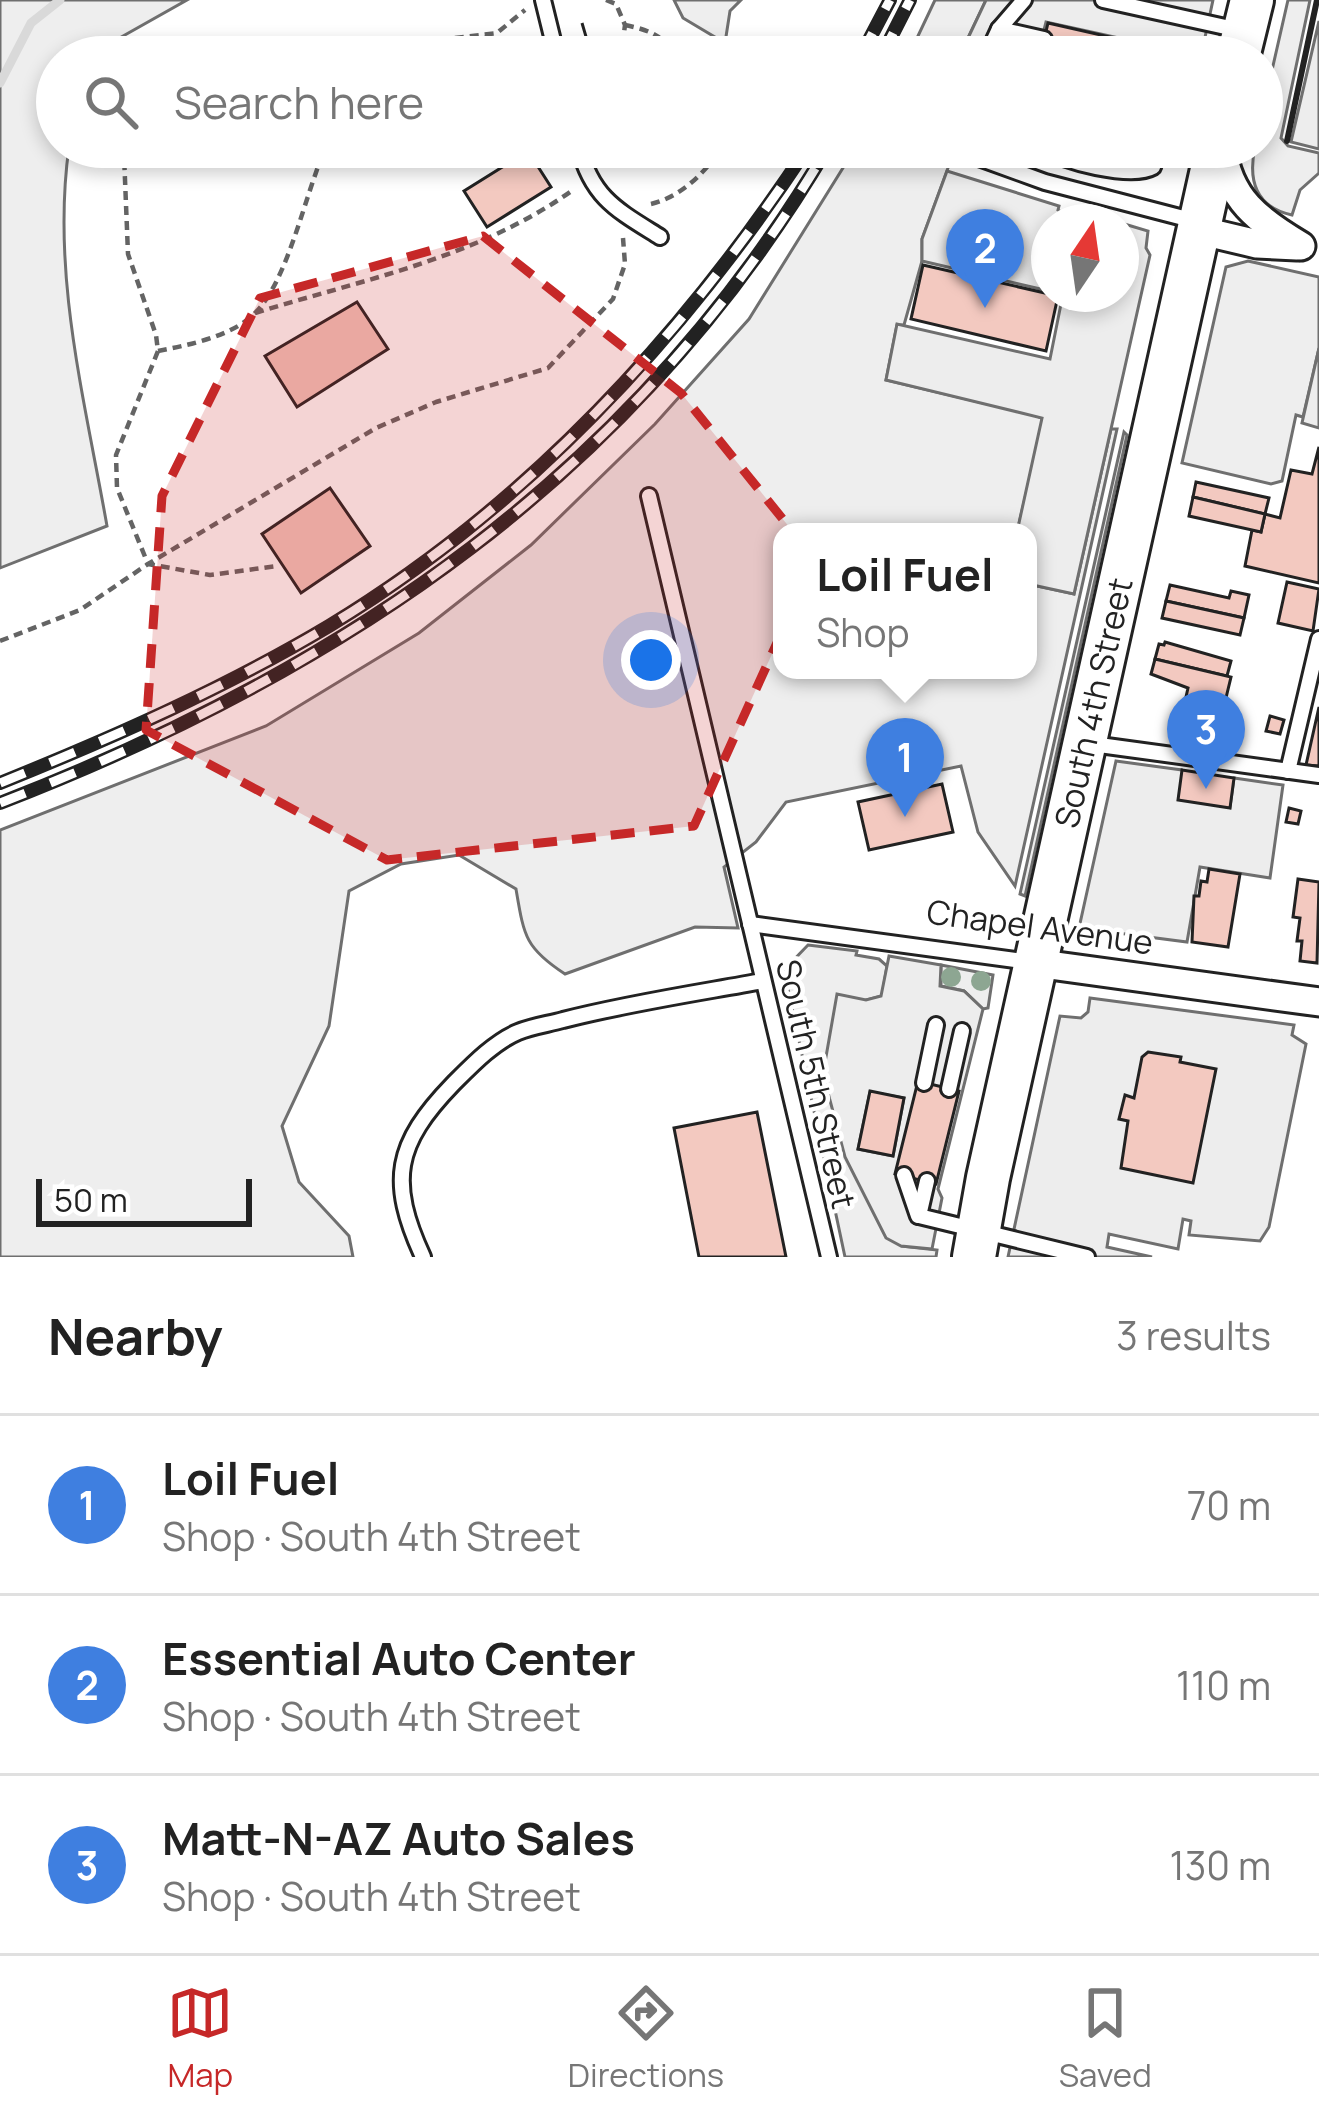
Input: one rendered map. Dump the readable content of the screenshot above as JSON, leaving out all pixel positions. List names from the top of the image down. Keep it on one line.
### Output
{"streets":{"main road":["South 4th Street"],"street":["Chapel Avenue"],"lane":["South 5th Street"]},"crossings":[["South 4th Street","Chapel Avenue"],["Chapel Avenue","South 5th Street"]],"scale_bar":"50 m","north":"top","page":{"search":"Search here","pins":["2","3","1"],"popup":["Loil Fuel","Shop"],"scale":"50 m","heading":["Nearby","3 results"],"list":[{"mark":"1","name":"Loil Fuel","note":"Shop · South 4th Street","value":"70 m"},{"mark":"2","name":"Essential Auto Center","note":"Shop · South 4th Street","value":"110 m"},{"mark":"3","name":"Matt-N-AZ Auto Sales","note":"Shop · South 4th Street","value":"130 m"}],"nav":["Map","Directions","Saved"]}}
